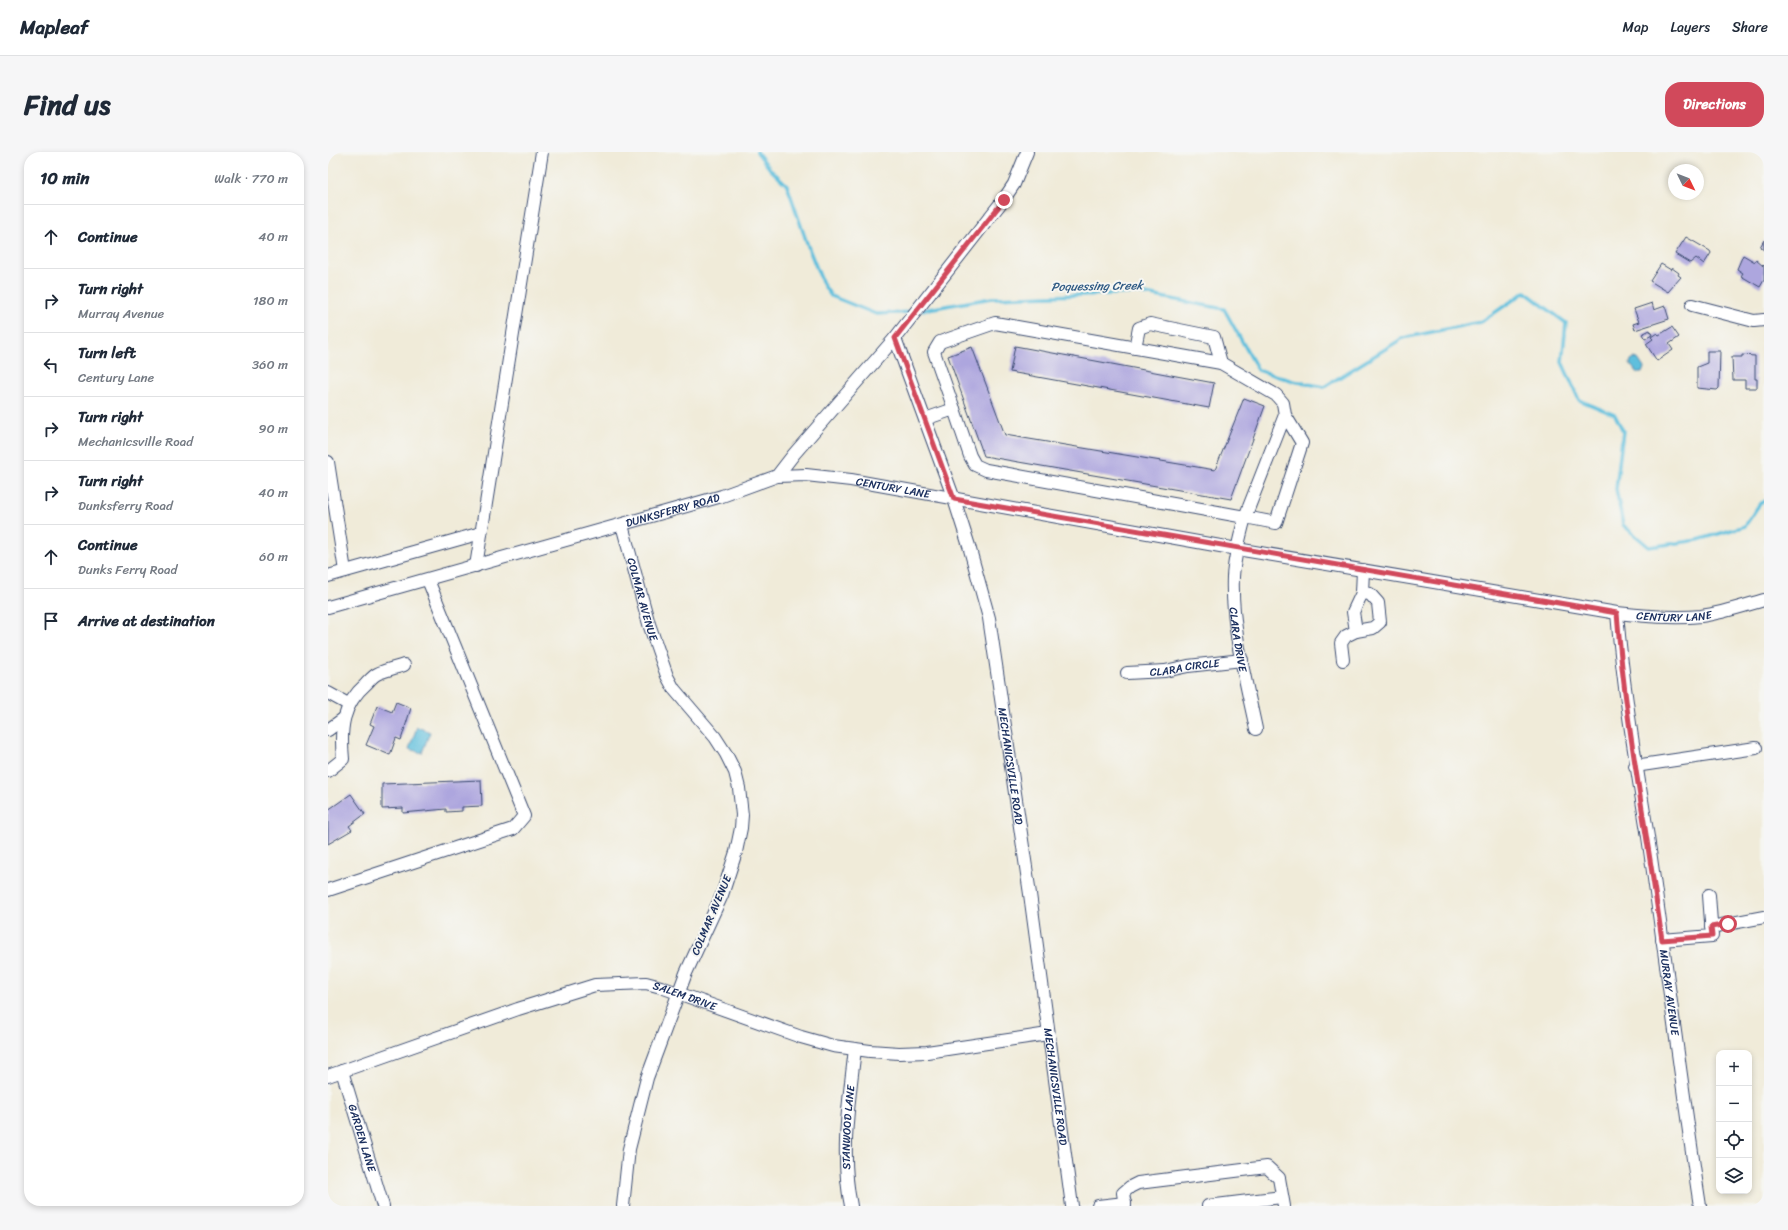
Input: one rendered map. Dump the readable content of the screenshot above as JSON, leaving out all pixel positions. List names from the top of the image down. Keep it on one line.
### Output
{"streets":{"street":["CENTURY LANE","DUNKSFERRY ROAD","COLMAR AVENUE","CLARA DRIVE","CLARA CIRCLE","MECHANICSVILLE ROAD","MURRAY AVENUE","SALEM DRIVE","STANWOOD LANE","GARDEN LANE"]},"crossings":[["CENTURY LANE","DUNKSFERRY ROAD"],["CENTURY LANE","CLARA DRIVE"],["CENTURY LANE","MECHANICSVILLE ROAD"],["CENTURY LANE","MURRAY AVENUE"],["DUNKSFERRY ROAD","COLMAR AVENUE"],["COLMAR AVENUE","SALEM DRIVE"],["CLARA DRIVE","CLARA CIRCLE"],["MECHANICSVILLE ROAD","SALEM DRIVE"],["SALEM DRIVE","STANWOOD LANE"],["SALEM DRIVE","GARDEN LANE"]],"water":["Poquessing Creek"],"north":"bottom right","page":{"header":"Mapleaf","nav":["Map","Layers","Share"],"title":"Find us","buttons":"Directions","heading":["10 min","Walk · 770 m"],"list":[["Continue","40 m"],["Turn right","Murray Avenue","180 m"],["Turn left","Century Lane","360 m"],["Turn right","Mechanicsville Road","90 m"],["Turn right","Dunksferry Road","40 m"],["Continue","Dunks Ferry Road","60 m"],"Arrive at destination"],"map_buttons":["+","−"]}}
